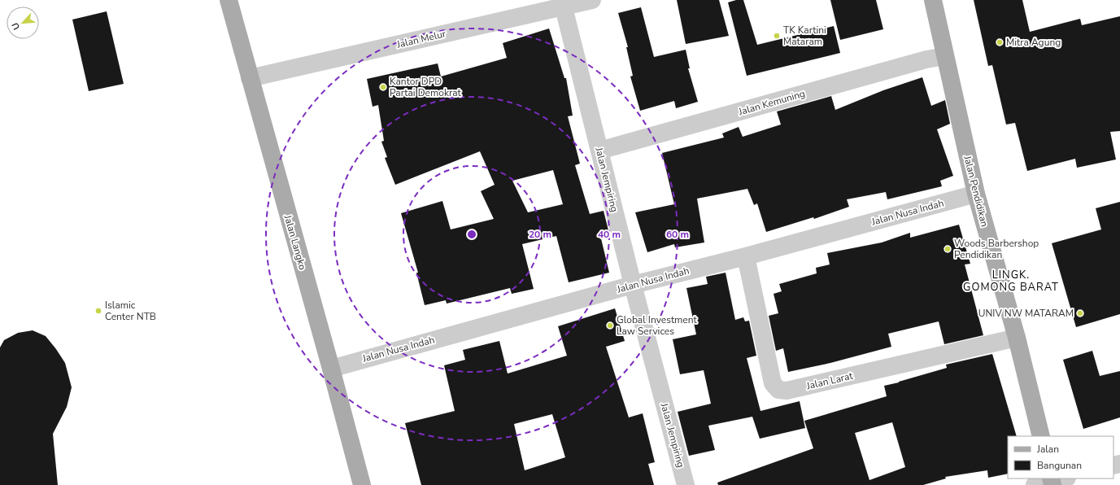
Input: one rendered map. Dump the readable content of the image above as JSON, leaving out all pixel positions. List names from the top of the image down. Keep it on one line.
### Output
{"streets":{"main road":["Jalan Pendidikan","Jalan Langko"],"street":["Jalan Melur","Jalan Kemuning","Jalan Jempiring","Jalan Nusa Indah","Jalan Larat"]},"crossings":[["Jalan Melur","Jalan Jempiring"],["Jalan Melur","Jalan Langko"],["Jalan Kemuning","Jalan Jempiring"],["Jalan Kemuning","Jalan Pendidikan"],["Jalan Jempiring","Jalan Nusa Indah"],["Jalan Pendidikan","Jalan Nusa Indah"],["Jalan Pendidikan","Jalan Larat"],["Jalan Nusa Indah","Jalan Langko"],["Jalan Nusa Indah","Jalan Larat"]],"districts":["LINGK. GOMONG BARAT"],"places":["TK Kartini Mataram","Mitra Agung","Kantor DPD Partai Demokrat","Woods Barbershop Pendidikan","Islamic Center NTB","UNIV NW MATARAM","Global Investment Law Services"],"legend":["Jalan","Bangunan"],"north":"bottom left","rings":["20 m","40 m","60 m"]}
